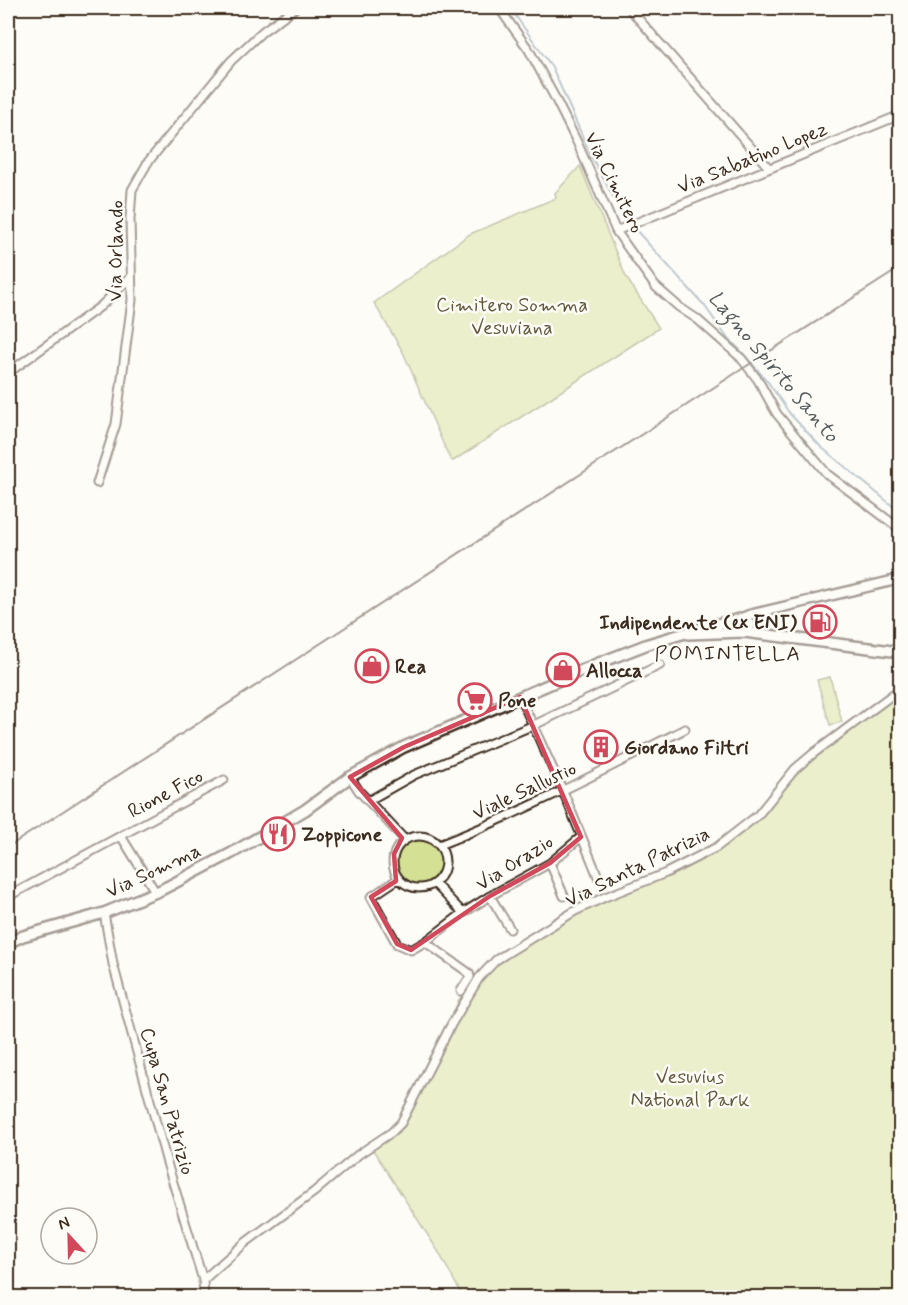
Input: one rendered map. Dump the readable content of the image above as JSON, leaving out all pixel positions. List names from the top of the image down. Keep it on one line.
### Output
{"streets":{"main road":["Via Somma"],"street":["Via Sabatino Lopez","Via Cimitero","Via Orlando","Viale Sallustio","Rione Fico","Via Orazio","Via Santa Patrizia","Cupa San Patrizio"]},"crossings":[["Via Sabatino Lopez","Via Cimitero"],["Viale Sallustio","Via Orazio"],["Rione Fico","Via Somma"],["Via Santa Patrizia","Cupa San Patrizio"],["Via Somma","Cupa San Patrizio"]],"districts":["POMINTELLA"],"water":["Lagno Spirito Santo"],"parks":["Cimitero Somma Vesuviana","Vesuvius National Park"],"places":{"fuel station":["Indipendente (ex ENI)"],"shop":["Rea","Allocca"],"supermarket":["Pone"],"building":["Giordano Filtri"],"restaurant":["Zoppicone"]},"north":"top"}
